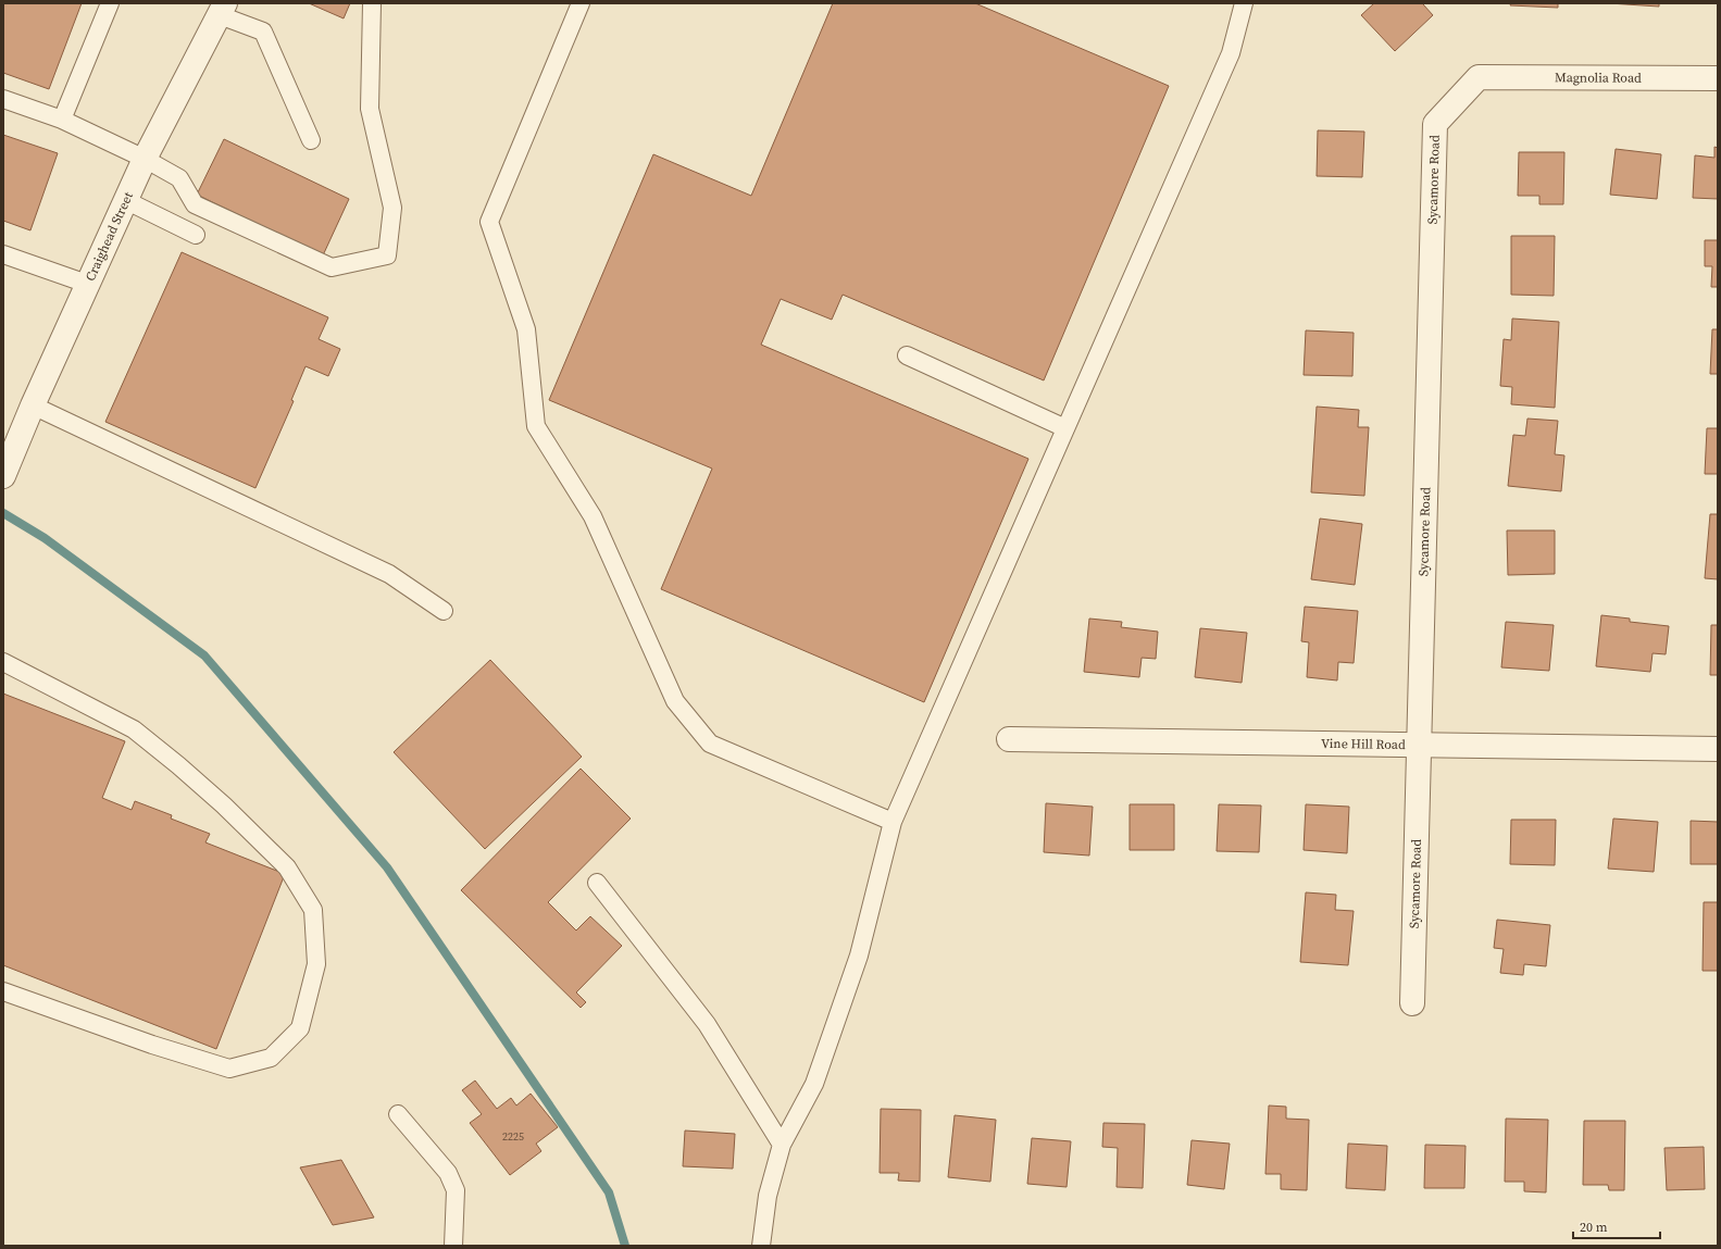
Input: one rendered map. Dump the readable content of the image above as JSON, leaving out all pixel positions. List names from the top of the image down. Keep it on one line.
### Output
{"streets":{"street":["Magnolia Road","Sycamore Road","Craighead Street","Vine Hill Road"]},"crossings":[["Magnolia Road","Sycamore Road"],["Sycamore Road","Vine Hill Road"]],"house_numbers":["2225"],"scale_bar":"20 m"}
